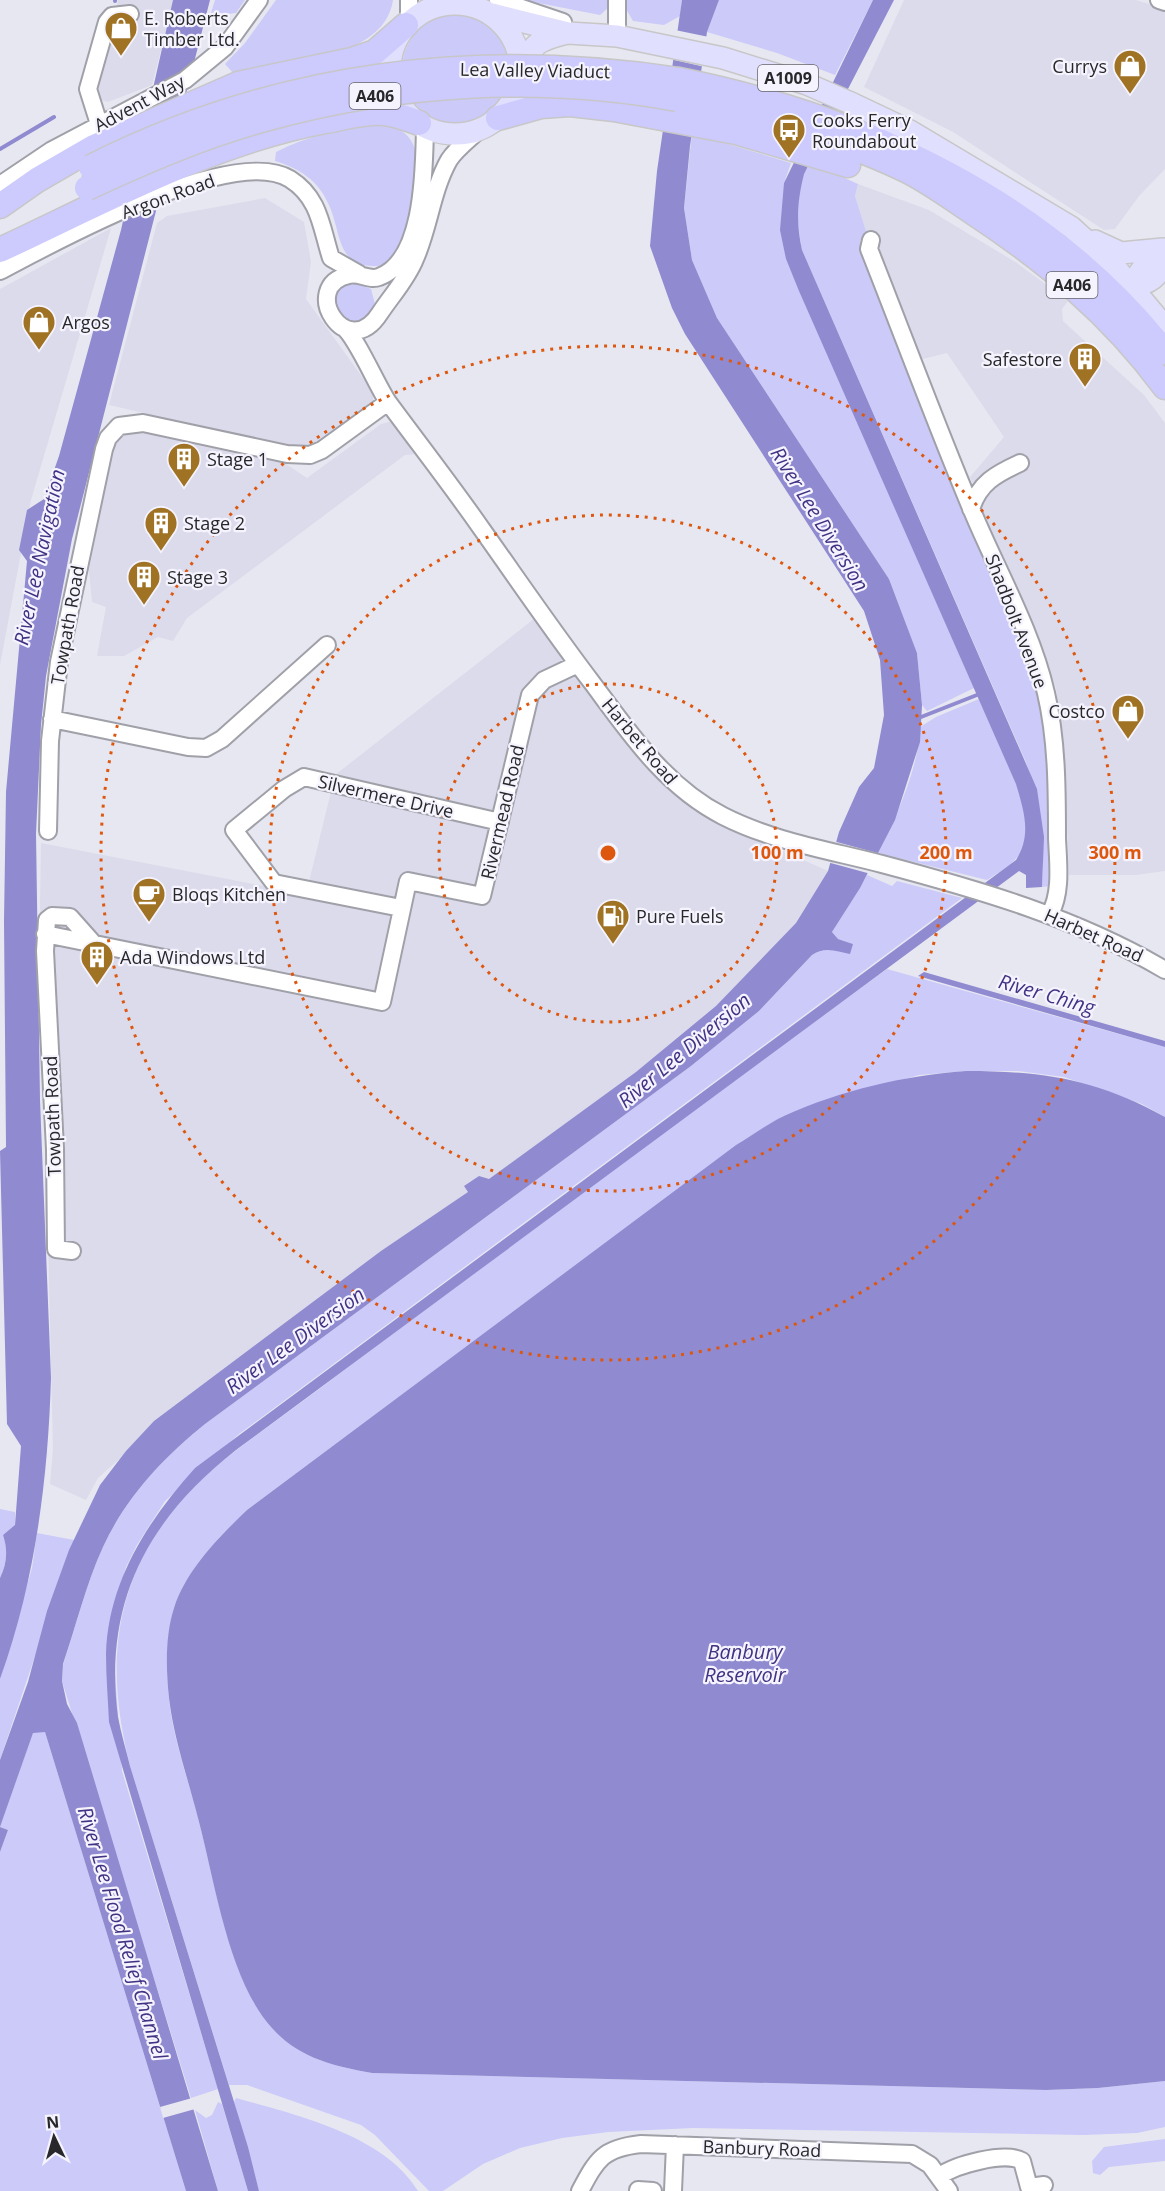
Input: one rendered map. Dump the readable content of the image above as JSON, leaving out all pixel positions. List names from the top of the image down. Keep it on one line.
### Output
{"streets":{"highway":["Lea Valley Viaduct","A406"],"main road":["A1009"],"street":["Advent Way","Argon Road","Shadbolt Avenue","Towpath Road","Harbet Road","Silvermere Drive","Rivermead Road","Banbury Road"]},"crossings":[["Lea Valley Viaduct","A1009"],["Lea Valley Viaduct","A406"],["A1009","A406"],["Argon Road","Harbet Road"],["Shadbolt Avenue","Harbet Road"],["Towpath Road","Harbet Road"],["Towpath Road","Rivermead Road"],["Harbet Road","Rivermead Road"],["Silvermere Drive","Rivermead Road"]],"water":["River Lee Diversion","River Lee Navigation","River Ching","Banbury Reservoir","River Lee Flood Relief Channel"],"places":{"shop":["E. Roberts Timber Ltd.","Currys","Argos","Costco"],"bus stop":["Cooks Ferry Roundabout"],"building":["Safestore","Stage 1","Stage 2","Stage 3","Ada Windows Ltd"],"cafe":["Bloqs Kitchen"],"fuel station":["Pure Fuels"]},"north":"top","rings":["100 m","200 m","300 m"]}
